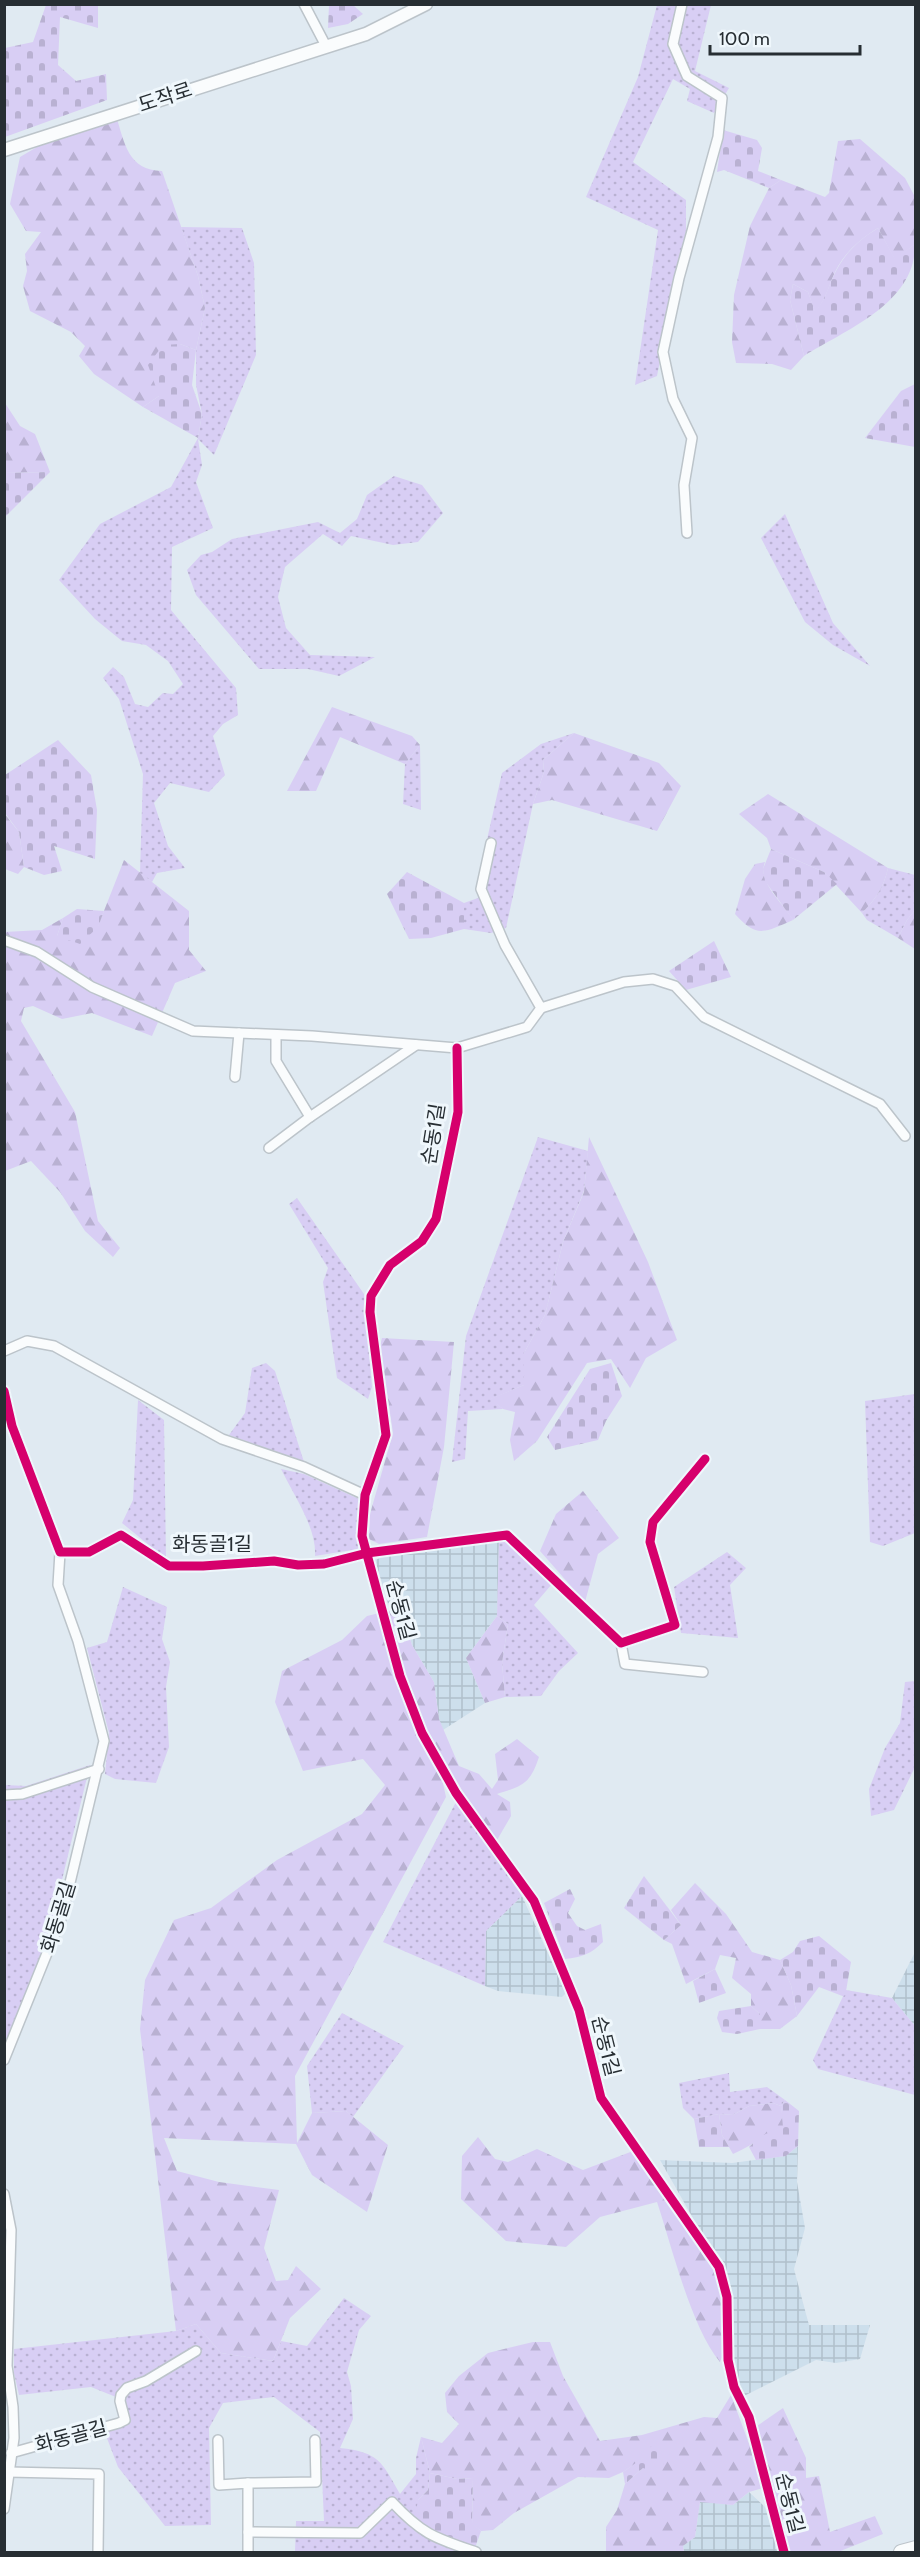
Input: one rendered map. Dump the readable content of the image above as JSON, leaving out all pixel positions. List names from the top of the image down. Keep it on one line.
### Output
{"streets":{"street":["도작로","순동1길","화동골1길","화동골길"]},"crossings":[["순동1길","화동골1길"],["화동골1길","화동골길"]],"scale_bar":"100 m"}
